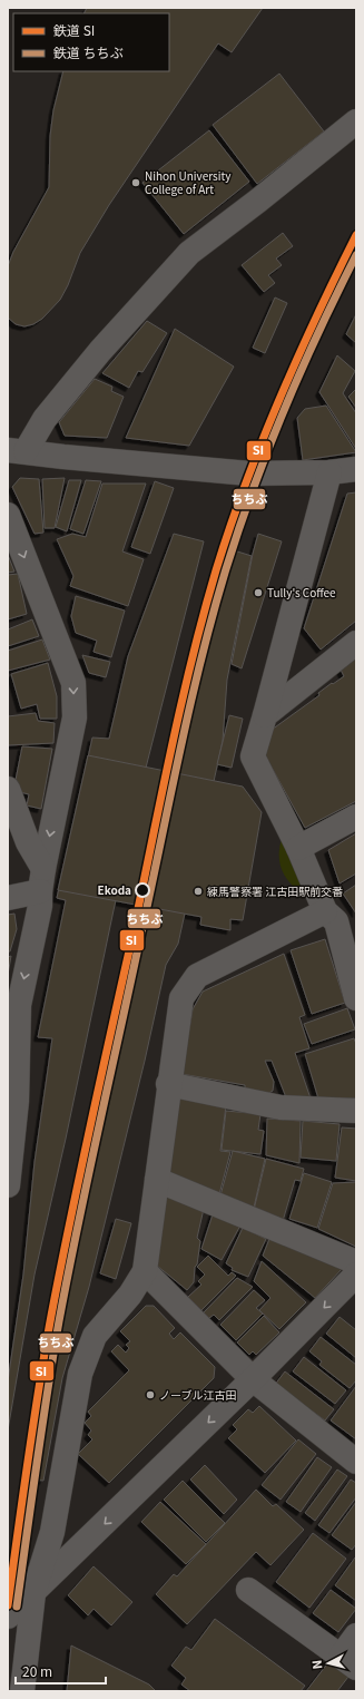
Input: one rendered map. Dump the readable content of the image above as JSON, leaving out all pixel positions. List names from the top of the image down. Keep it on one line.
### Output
{"places":["Nihon University College of Art","Tully's Coffee","Ekoda","練馬警察署 江古田駅前交番","ノーブル江古田"],"lines":["rail line SI","rail line ちちぶ"],"legend":["鉄道 SI","鉄道 ちちぶ"],"scale_bar":"20 m","north":"left"}
